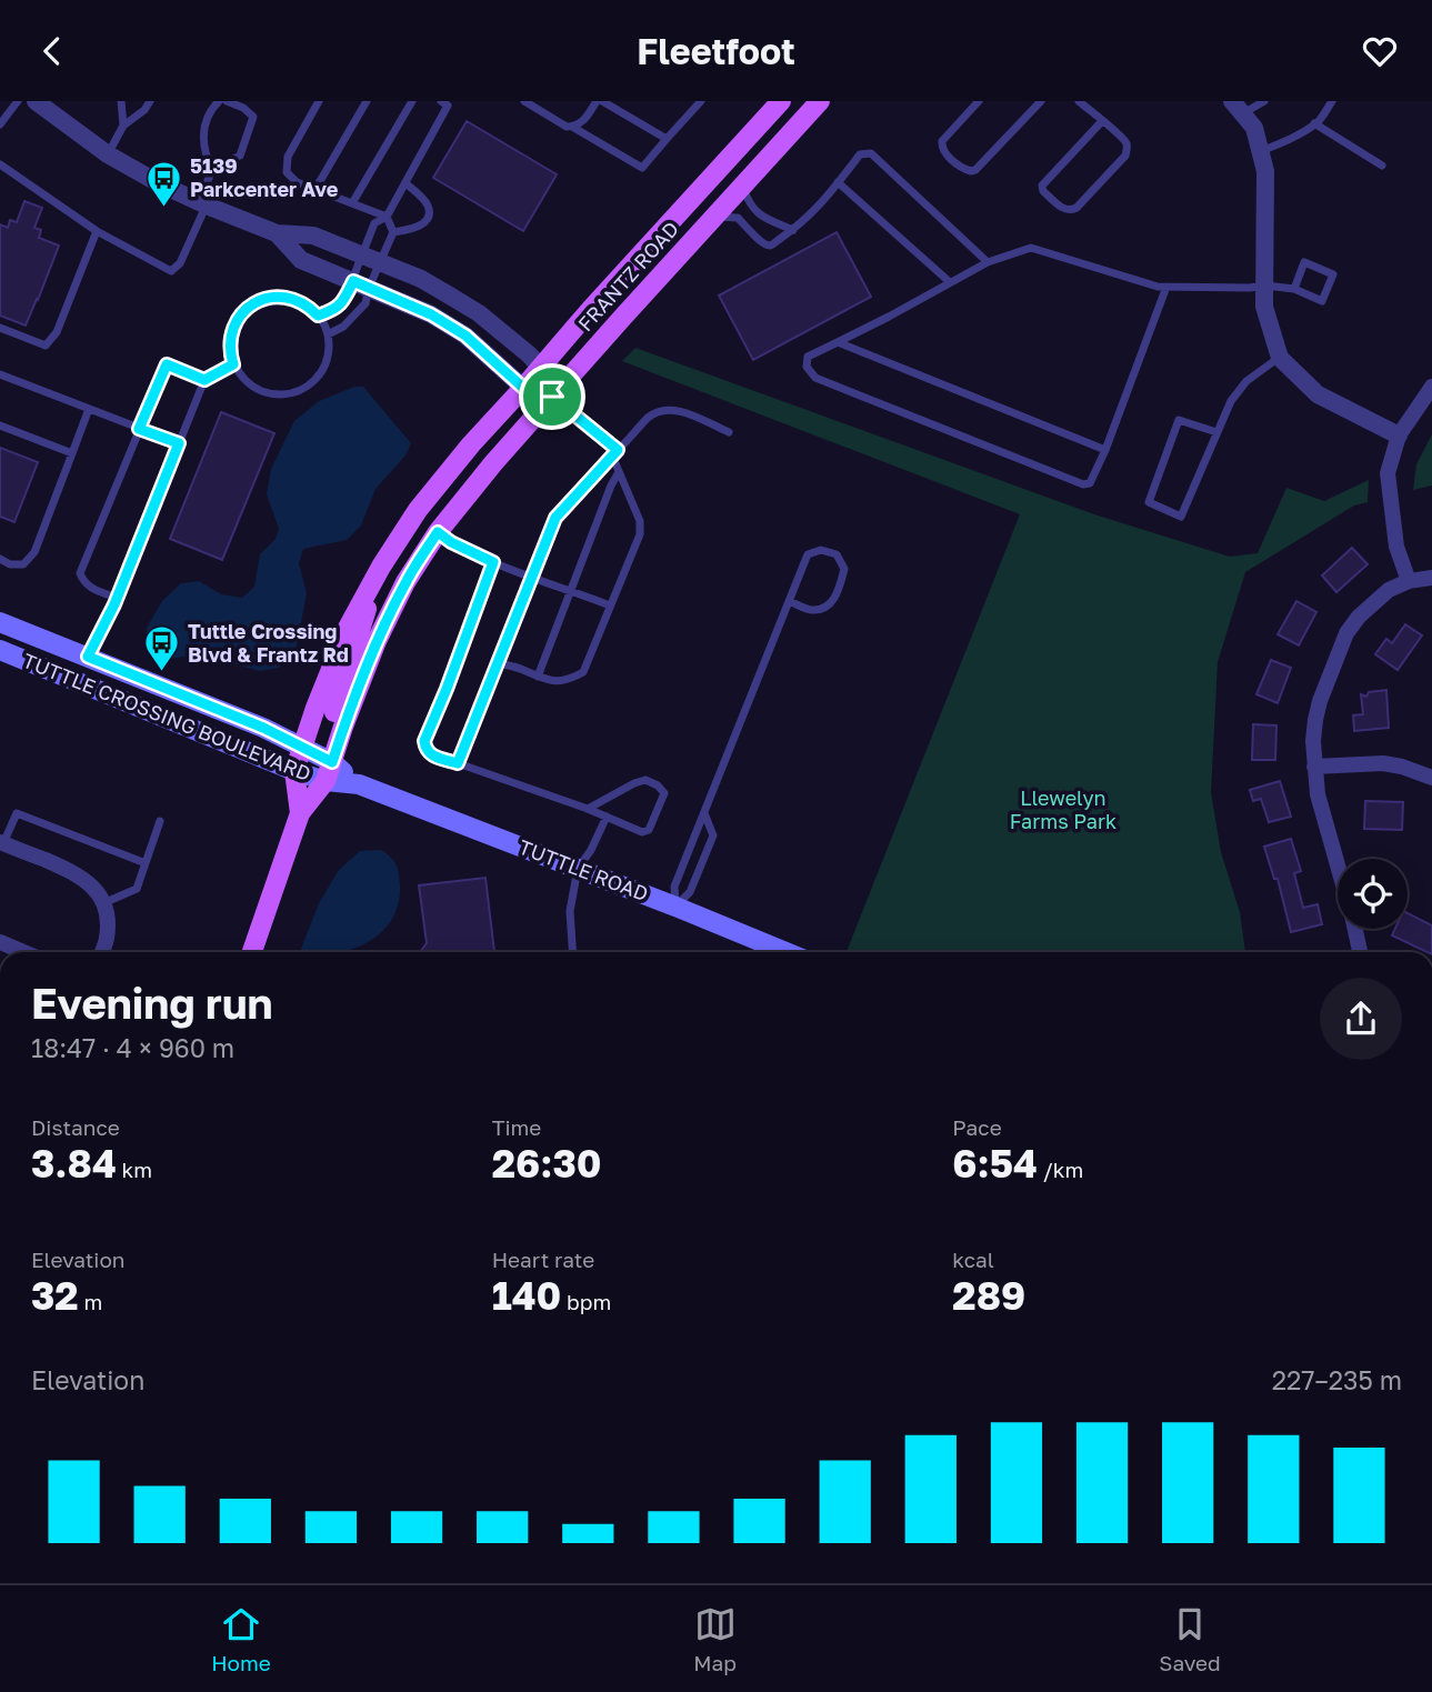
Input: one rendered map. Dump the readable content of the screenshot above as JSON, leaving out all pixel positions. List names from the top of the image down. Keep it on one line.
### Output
{"streets":{"main road":["FRANTZ ROAD","TUTTLE CROSSING BOULEVARD","TUTTLE ROAD"]},"crossings":[["FRANTZ ROAD","TUTTLE CROSSING BOULEVARD"],["TUTTLE CROSSING BOULEVARD","TUTTLE ROAD"]],"parks":["Llewelyn Farms Park"],"places":{"bus stop":["5139 Parkcenter Ave","Tuttle Crossing Blvd & Frantz Rd"]},"page":{"header":"Fleetfoot","heading":["Evening run","18:47 · 4 × 960 m"],"stats":[["Distance","3.84 km"],["Time","26:30"],["Pace","6:54 /km"],["Elevation","32 m"],["Heart rate","140 bpm"],["kcal","289"]],"chart":["Elevation","227–235 m"],"tabs":["Home","Map","Saved"]}}
